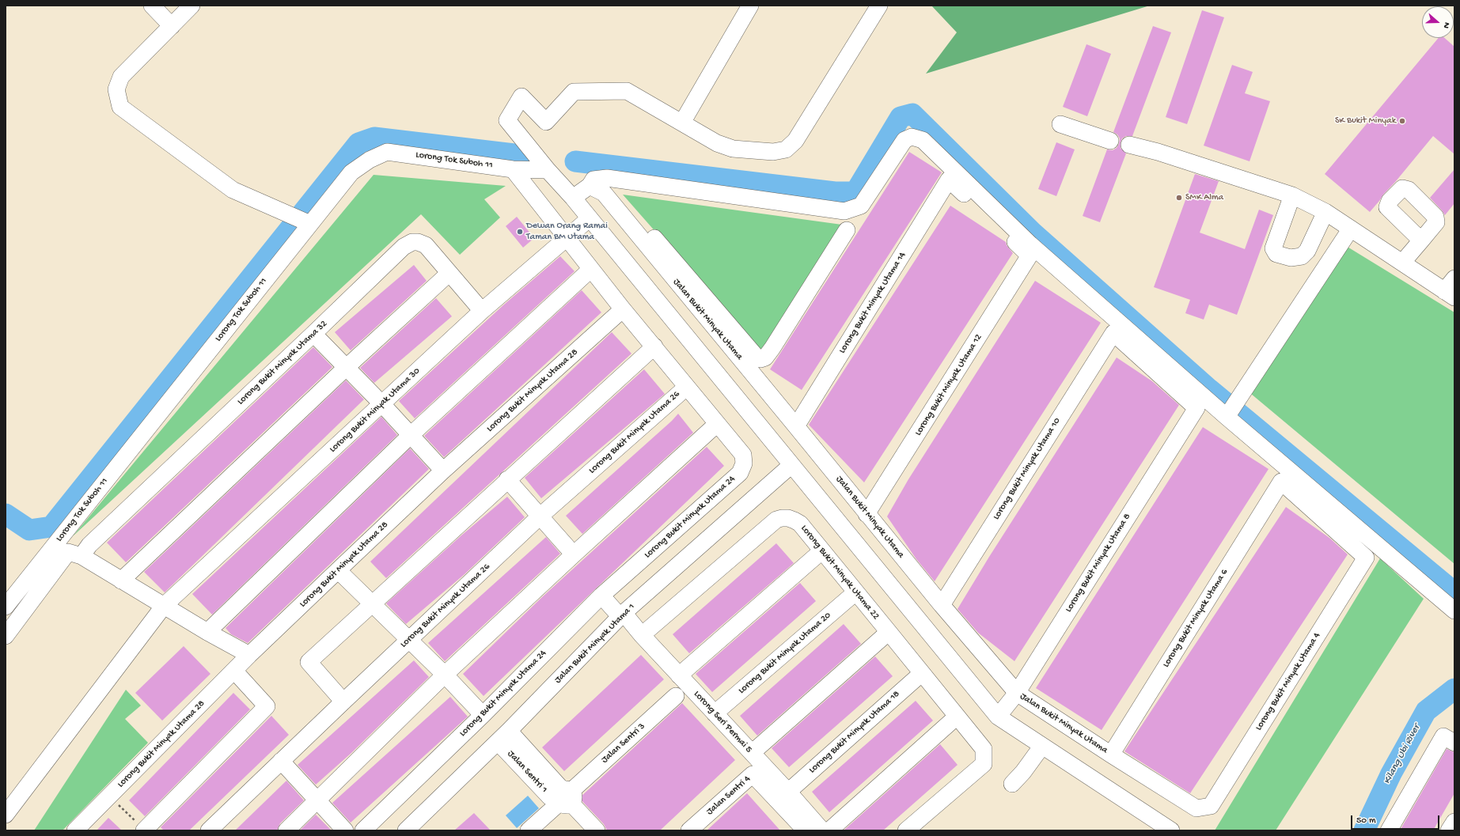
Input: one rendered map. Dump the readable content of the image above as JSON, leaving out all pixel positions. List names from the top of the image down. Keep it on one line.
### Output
{"streets":{"street":["Lorong Tok Suboh 11","Lorong Bukit Minyak Utama 14","Jalan Bukit Minyak Utama","Lorong Bukit Minyak Utama 32","Lorong Bukit Minyak Utama 12","Lorong Bukit Minyak Utama 28","Lorong Bukit Minyak Utama 30","Lorong Bukit Minyak Utama 26","Lorong Bukit Minyak Utama 10","Lorong Bukit Minyak Utama 24","Lorong Bukit Minyak Utama 8","Lorong Bukit Minyak Utama 22","Lorong Bukit Minyak Utama 6","Jalan Bukit Minyak Utama 1","Lorong Bukit Minyak Utama 20","Lorong Bukit Minyak Utama 4","Lorong Seri Permai 5","Lorong Bukit Minyak Utama 18","Jalan Sentri 3","Jalan Sentri 1","Jalan Sentri 4"]},"crossings":[["Lorong Tok Suboh 11","Lorong Bukit Minyak Utama 24"],["Lorong Bukit Minyak Utama 14","Jalan Bukit Minyak Utama"],["Lorong Bukit Minyak Utama 14","Lorong Bukit Minyak Utama 12"],["Jalan Bukit Minyak Utama","Lorong Bukit Minyak Utama 12"],["Jalan Bukit Minyak Utama","Lorong Bukit Minyak Utama 10"],["Jalan Bukit Minyak Utama","Lorong Bukit Minyak Utama 8"],["Jalan Bukit Minyak Utama","Lorong Bukit Minyak Utama 6"],["Jalan Bukit Minyak Utama","Lorong Bukit Minyak Utama 4"],["Lorong Bukit Minyak Utama 32","Lorong Bukit Minyak Utama 30"],["Lorong Bukit Minyak Utama 28","Lorong Bukit Minyak Utama 24"],["Lorong Bukit Minyak Utama 30","Lorong Bukit Minyak Utama 24"],["Lorong Bukit Minyak Utama 26","Lorong Bukit Minyak Utama 24"],["Lorong Bukit Minyak Utama 10","Lorong Bukit Minyak Utama 8"],["Lorong Bukit Minyak Utama 24","Lorong Seri Permai 5"],["Lorong Bukit Minyak Utama 22","Lorong Bukit Minyak Utama 20"],["Lorong Bukit Minyak Utama 22","Lorong Seri Permai 5"],["Lorong Bukit Minyak Utama 22","Lorong Bukit Minyak Utama 18"],["Lorong Bukit Minyak Utama 6","Lorong Bukit Minyak Utama 4"],["Jalan Bukit Minyak Utama 1","Lorong Seri Permai 5"],["Jalan Bukit Minyak Utama 1","Jalan Sentri 1"],["Lorong Bukit Minyak Utama 20","Lorong Seri Permai 5"],["Lorong Seri Permai 5","Lorong Bukit Minyak Utama 18"],["Jalan Sentri 3","Jalan Sentri 1"]],"water":["Kilang Ubi River"],"places":["SK Bukit Minyak","SMK Alma","Dewan Orang Ramai Taman BM Utama"],"scale_bar":"50 m","north":"right"}
